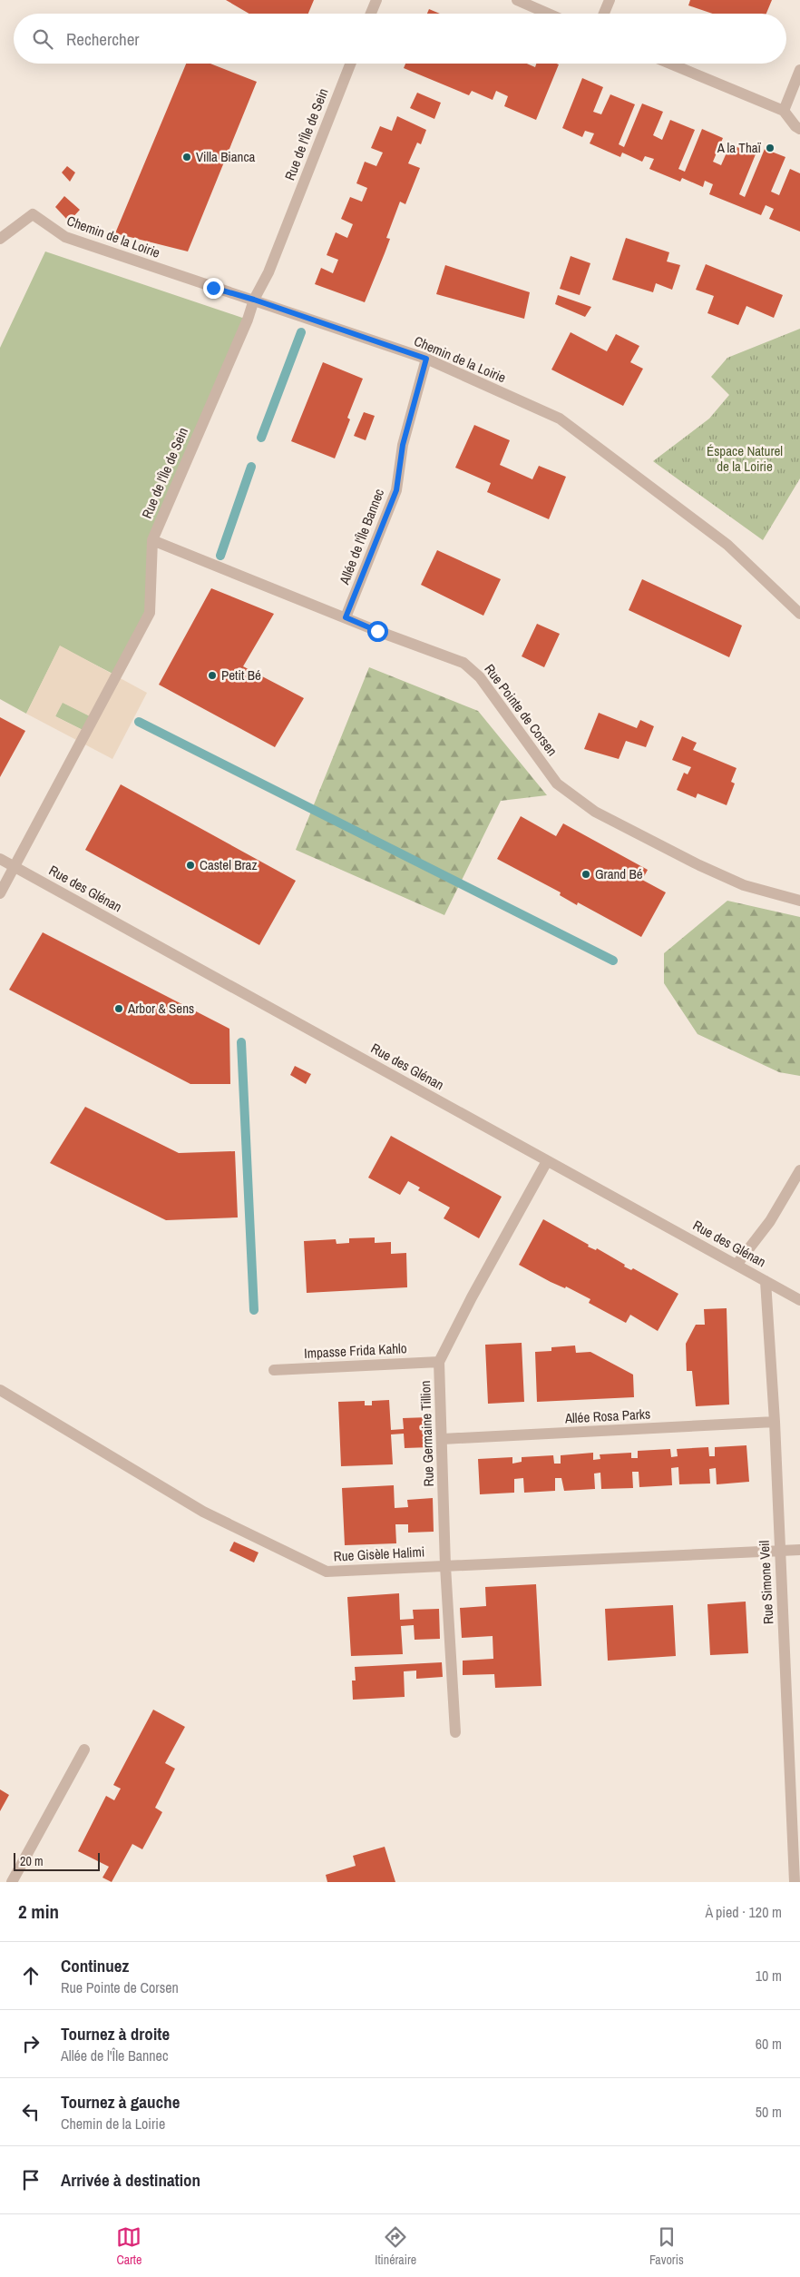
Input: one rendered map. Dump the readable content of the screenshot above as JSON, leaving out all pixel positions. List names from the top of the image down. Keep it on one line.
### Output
{"streets":{"street":["Rue de l'Île de Sein","Chemin de la Loirie","Allée de l'Île Bannec","Rue Pointe de Corsen","Rue des Glénan","Impasse Frida Kahlo","Allée Rosa Parks","Rue Germaine Tillion","Rue Gisèle Halimi","Rue Simone Veil"]},"crossings":[["Rue de l'Île de Sein","Chemin de la Loirie"],["Rue de l'Île de Sein","Rue Pointe de Corsen"],["Rue de l'Île de Sein","Rue des Glénan"],["Chemin de la Loirie","Allée de l'Île Bannec"],["Allée de l'Île Bannec","Rue Pointe de Corsen"],["Rue des Glénan","Rue Germaine Tillion"],["Rue des Glénan","Rue Simone Veil"],["Impasse Frida Kahlo","Rue Germaine Tillion"],["Allée Rosa Parks","Rue Germaine Tillion"],["Allée Rosa Parks","Rue Simone Veil"],["Rue Germaine Tillion","Rue Gisèle Halimi"],["Rue Gisèle Halimi","Rue Simone Veil"]],"parks":["Éspace Naturel de la Loirie"],"places":["A la Thaï","Villa Bianca","Petit Bé","Castel Braz","Grand Bé","Arbor & Sens"],"scale_bar":"20 m","page":{"search":"Rechercher","scale":"20 m","heading":["2 min","À pied · 120 m"],"list":[["Continuez","Rue Pointe de Corsen","10 m"],["Tournez à droite","Allée de l'Île Bannec","60 m"],["Tournez à gauche","Chemin de la Loirie","50 m"],"Arrivée à destination"],"nav":["Carte","Itinéraire","Favoris"]}}
